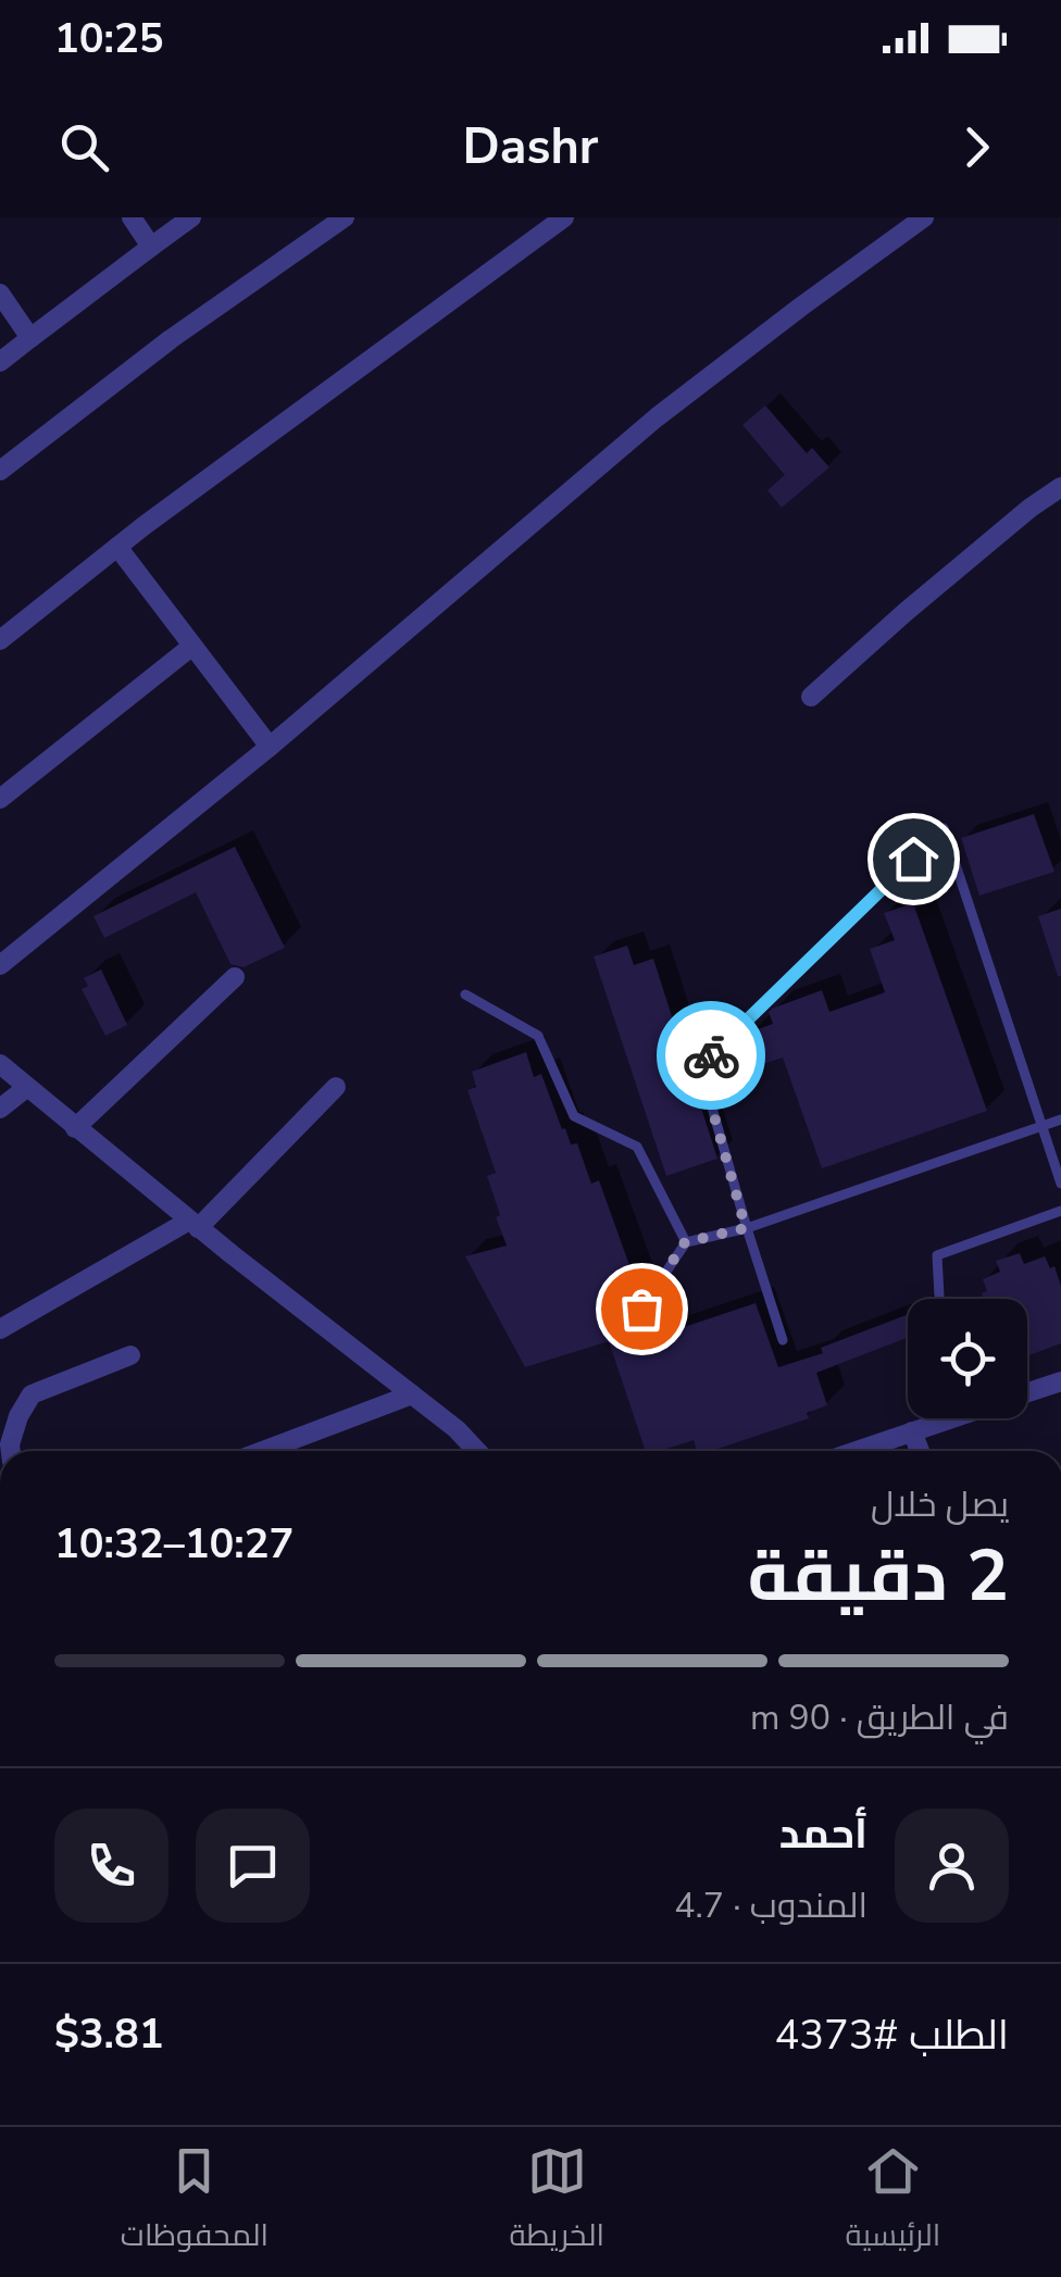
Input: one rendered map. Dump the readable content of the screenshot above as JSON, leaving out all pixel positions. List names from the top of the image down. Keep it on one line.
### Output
{"page":{"status":"10:25","header":"Dashr","heading":["2 دقيقة","يصل خلال","10:27–10:32"],"panel":["أحمد","المندوب · 4.7","الطلب #4373","$3.81"],"bar":"في الطريق · 90 m","tabs":["الرئيسية","الخريطة","المحفوظات"]}}
